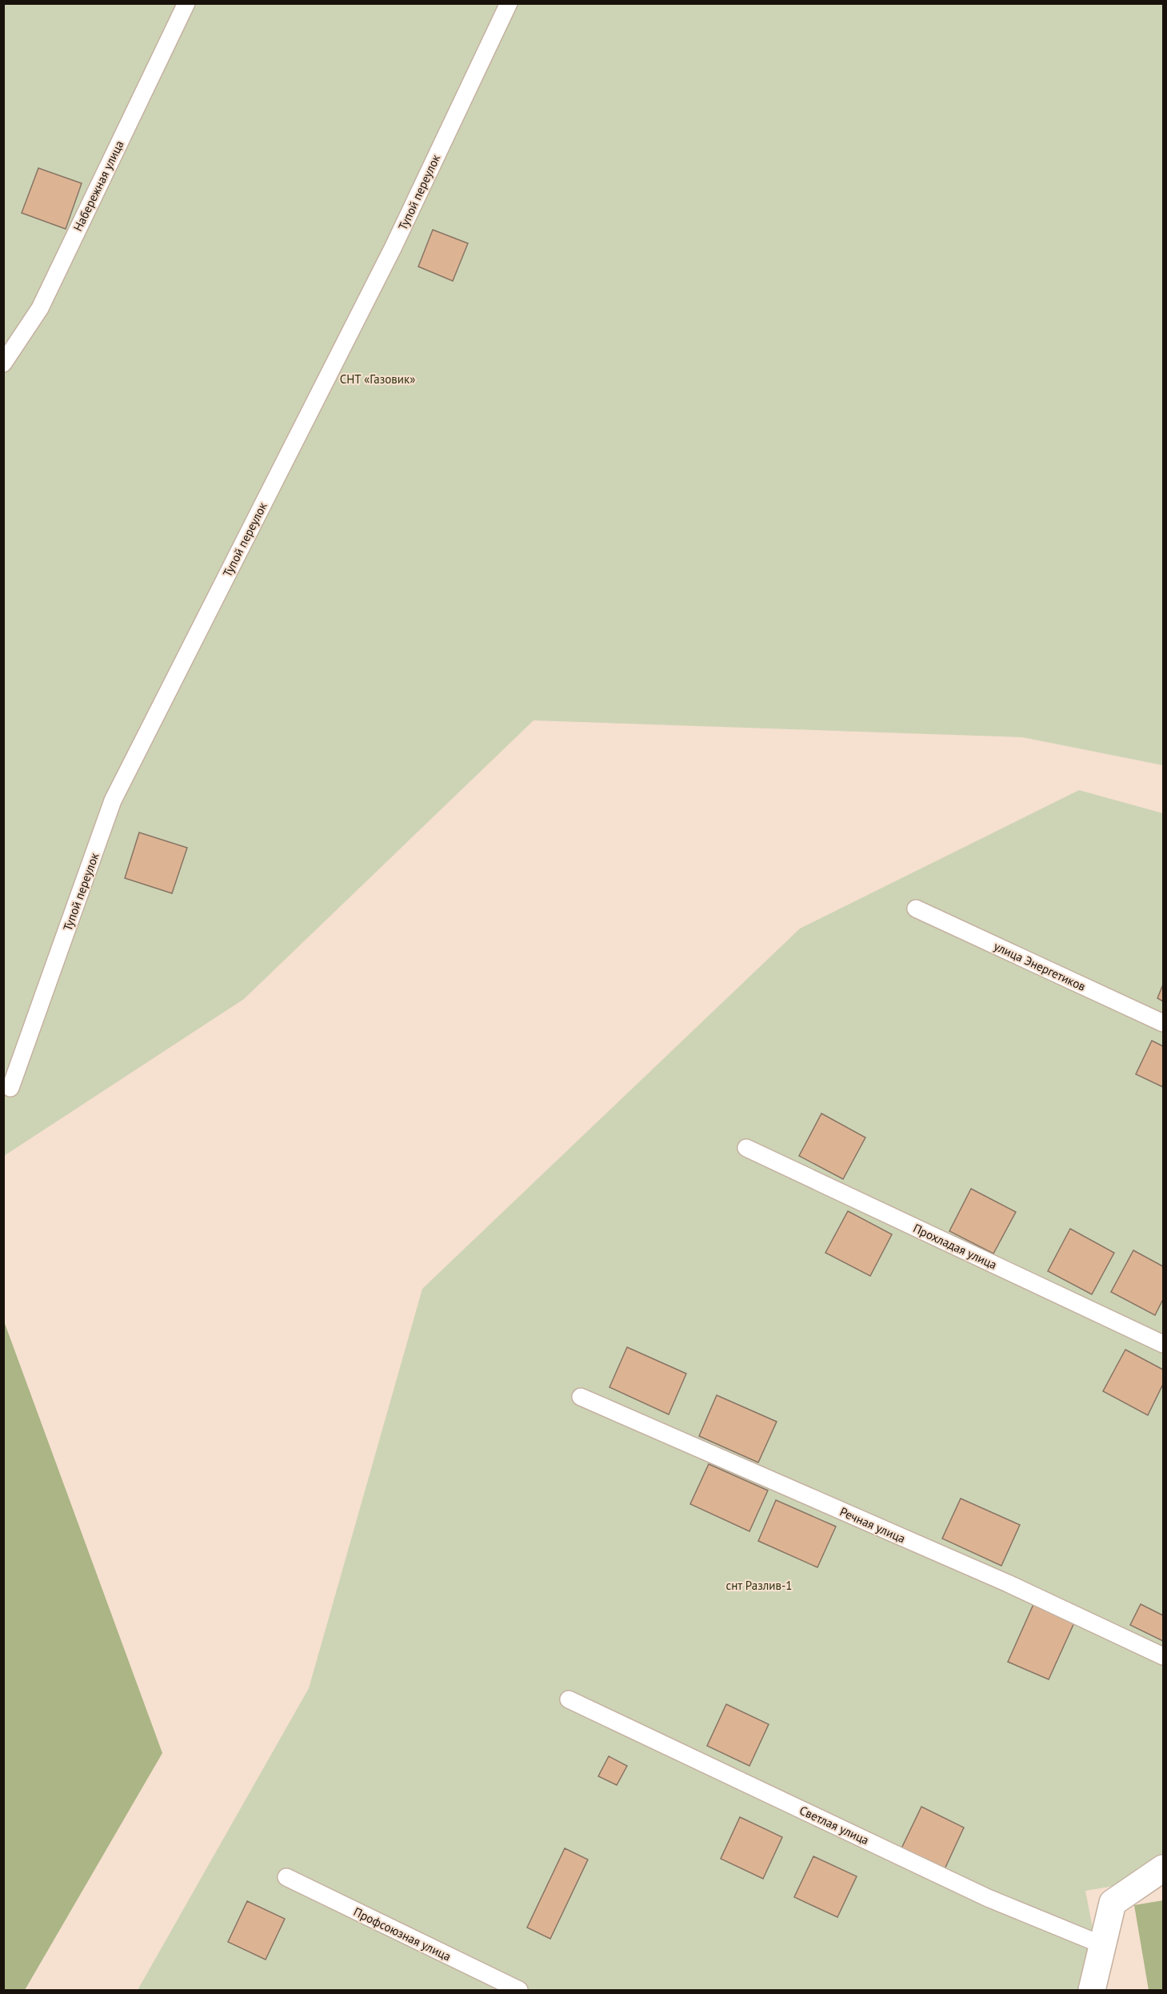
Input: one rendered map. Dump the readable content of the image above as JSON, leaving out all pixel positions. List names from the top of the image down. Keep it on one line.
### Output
{"streets":{"lane":["Набережная улица","Тупой переулок","улица Энергетиков","Прохладая улица","Речная улица","Светлая улица","Профсоюзная улица"]},"parks":["СНТ «Газовик»","снт Разлив-1"]}
